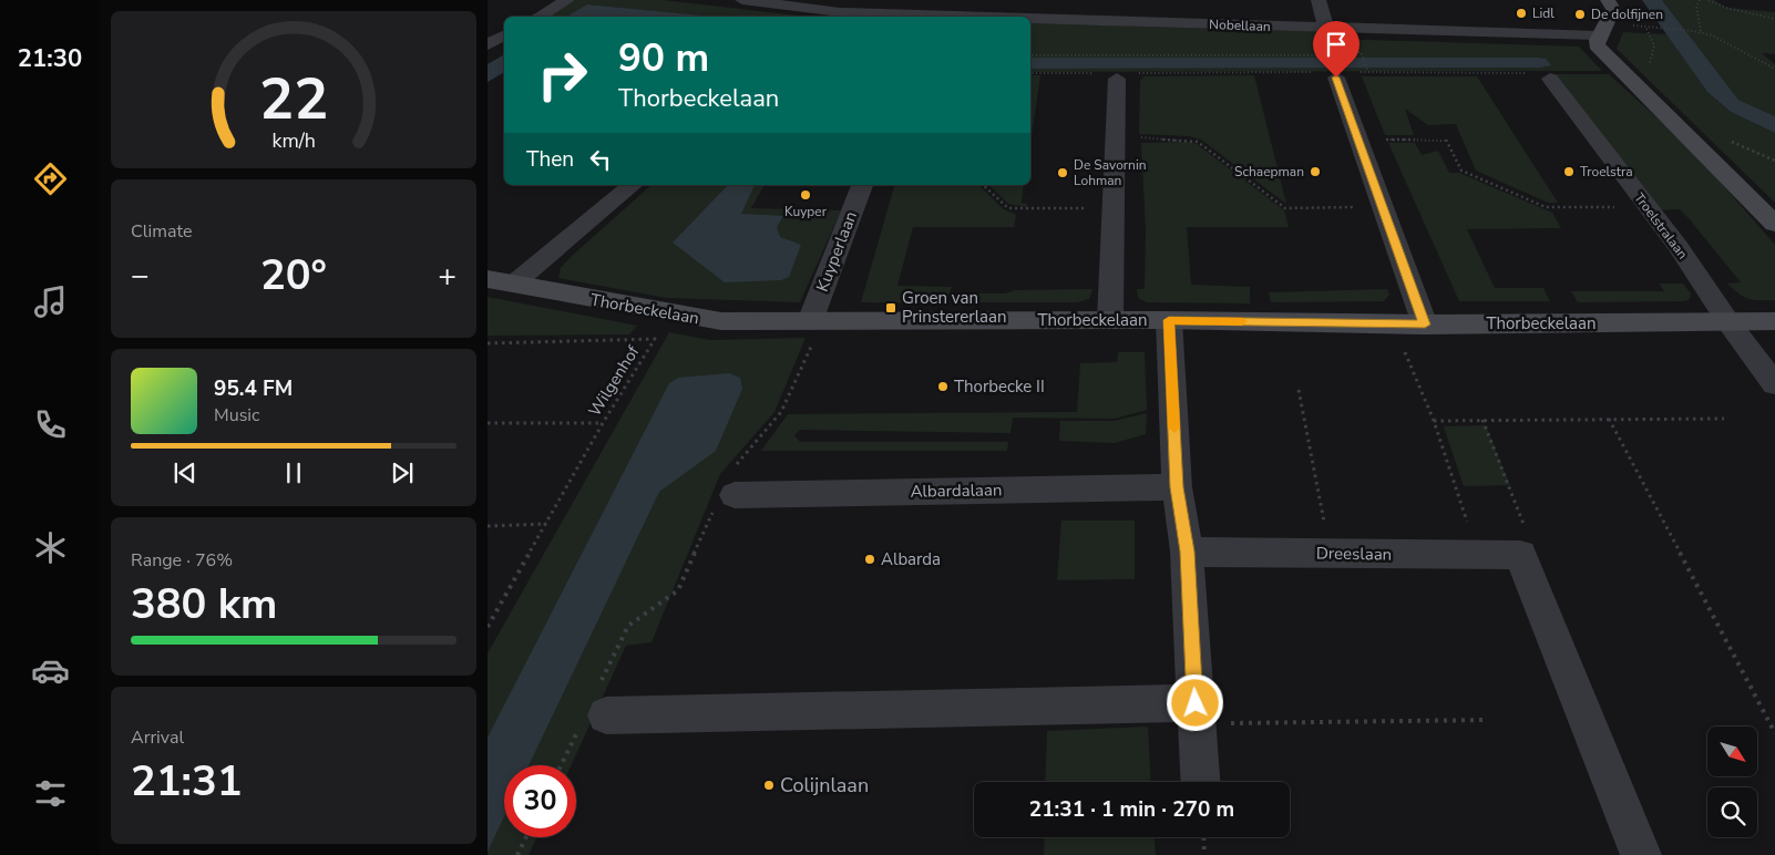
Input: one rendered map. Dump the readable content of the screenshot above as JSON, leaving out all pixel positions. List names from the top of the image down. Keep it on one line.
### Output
{"streets":{"street":["Nobellaan","Troelstralaan","Kuyperlaan","Thorbeckelaan","Albardalaan","Dreeslaan"],"path":["Wilgenhof"]},"crossings":[["Troelstralaan","Thorbeckelaan"],["Kuyperlaan","Thorbeckelaan"]],"places":{"other":["Lidl","De dolfijnen","Schaepman","Troelstra","De Savornin Lohman","Kuyper","Thorbecke II","Albarda","Colijnlaan"],"transit":["Groen van Prinstererlaan"]},"north":"bottom right","page":{"tabs":"21:30","turn":["90 m","Thorbeckelaan"],"then":"Then","tile":["Climate",["Range · 76%","380 km"],["Arrival","21:31"]],"heat":["−","20°","+"],"song":["95.4 FM","Music"],"limit":"30","trip":"21:31 · 1 min · 270 m","gauge":["22","km/h"]}}
